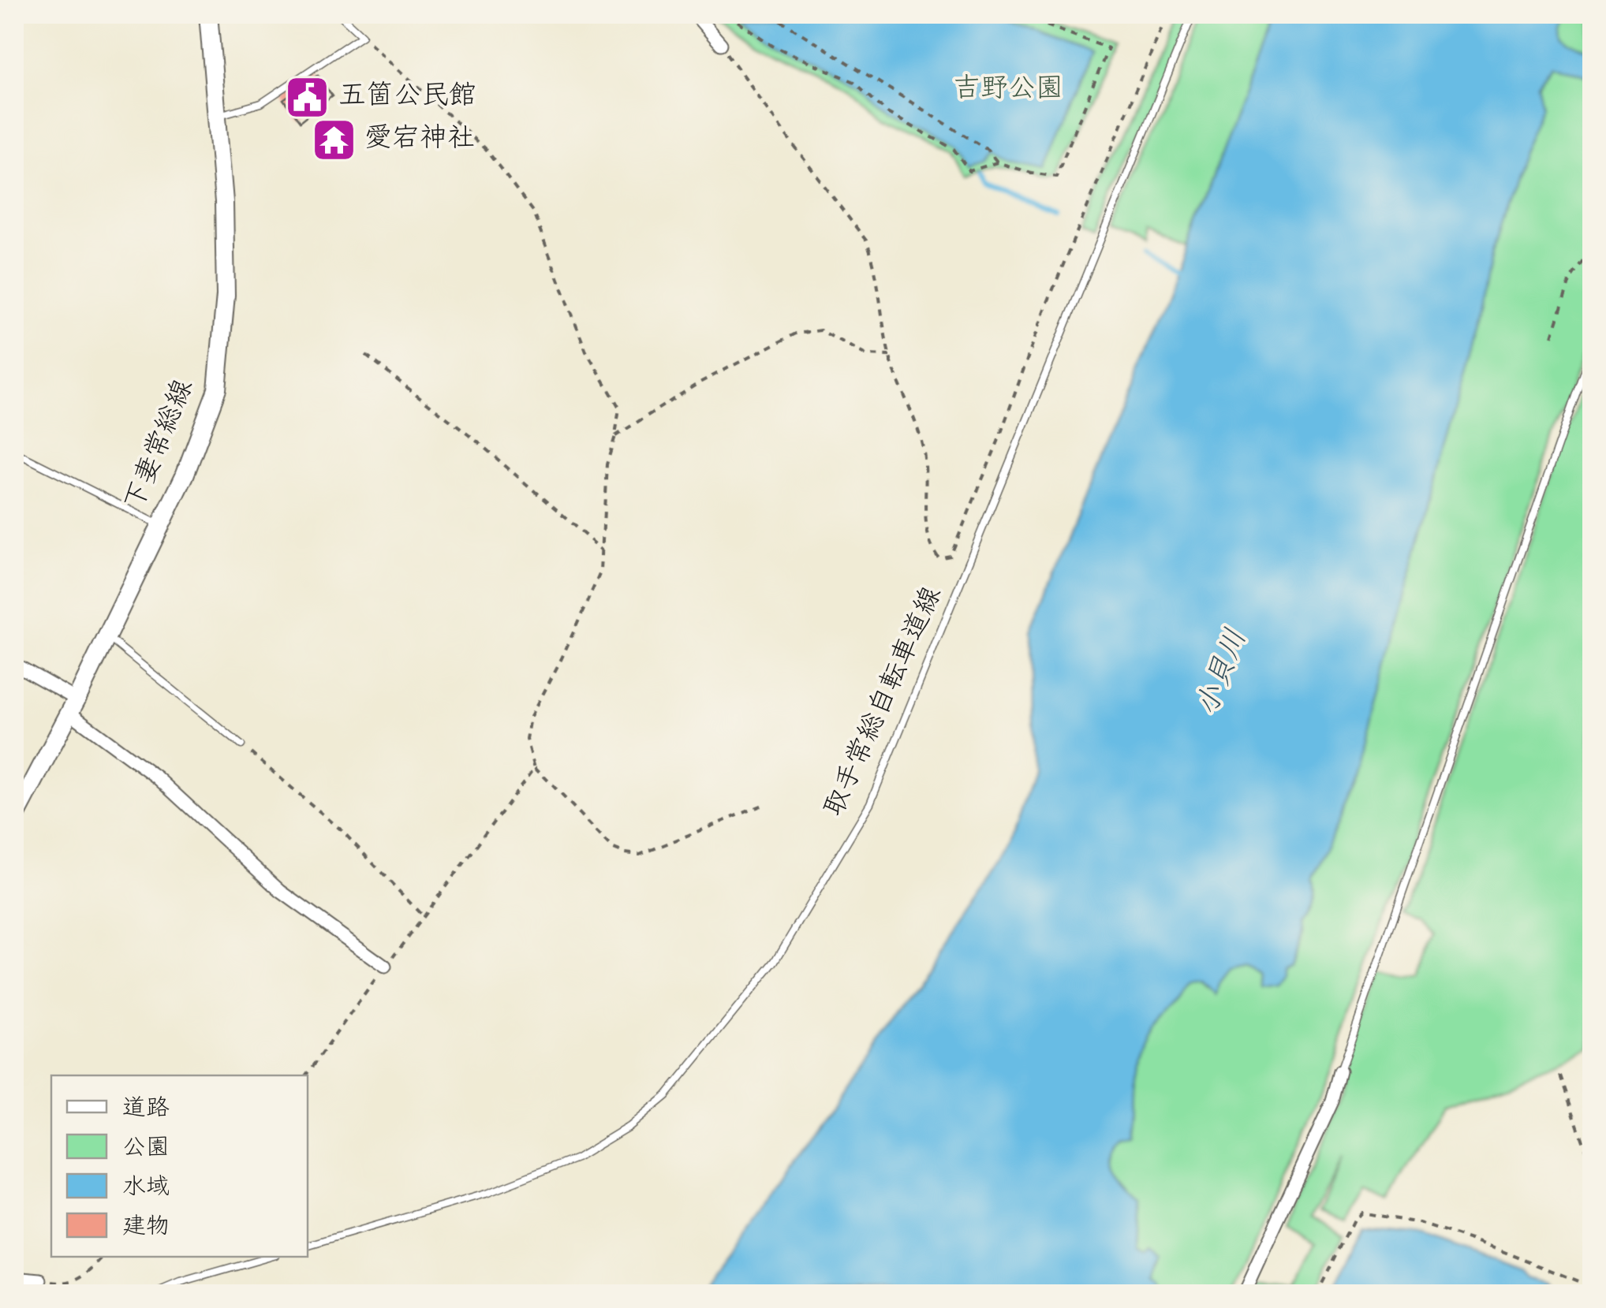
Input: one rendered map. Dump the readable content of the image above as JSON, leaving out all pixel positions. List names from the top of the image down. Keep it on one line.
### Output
{"streets":{"main road":["下妻常総線"],"lane":["取手常総自転車道線"]},"water":["小貝川"],"parks":["吉野公園"],"places":{"public building":["五箇公民館"],"temple":["愛宕神社"]},"legend":["道路","公園","水域","建物"]}
